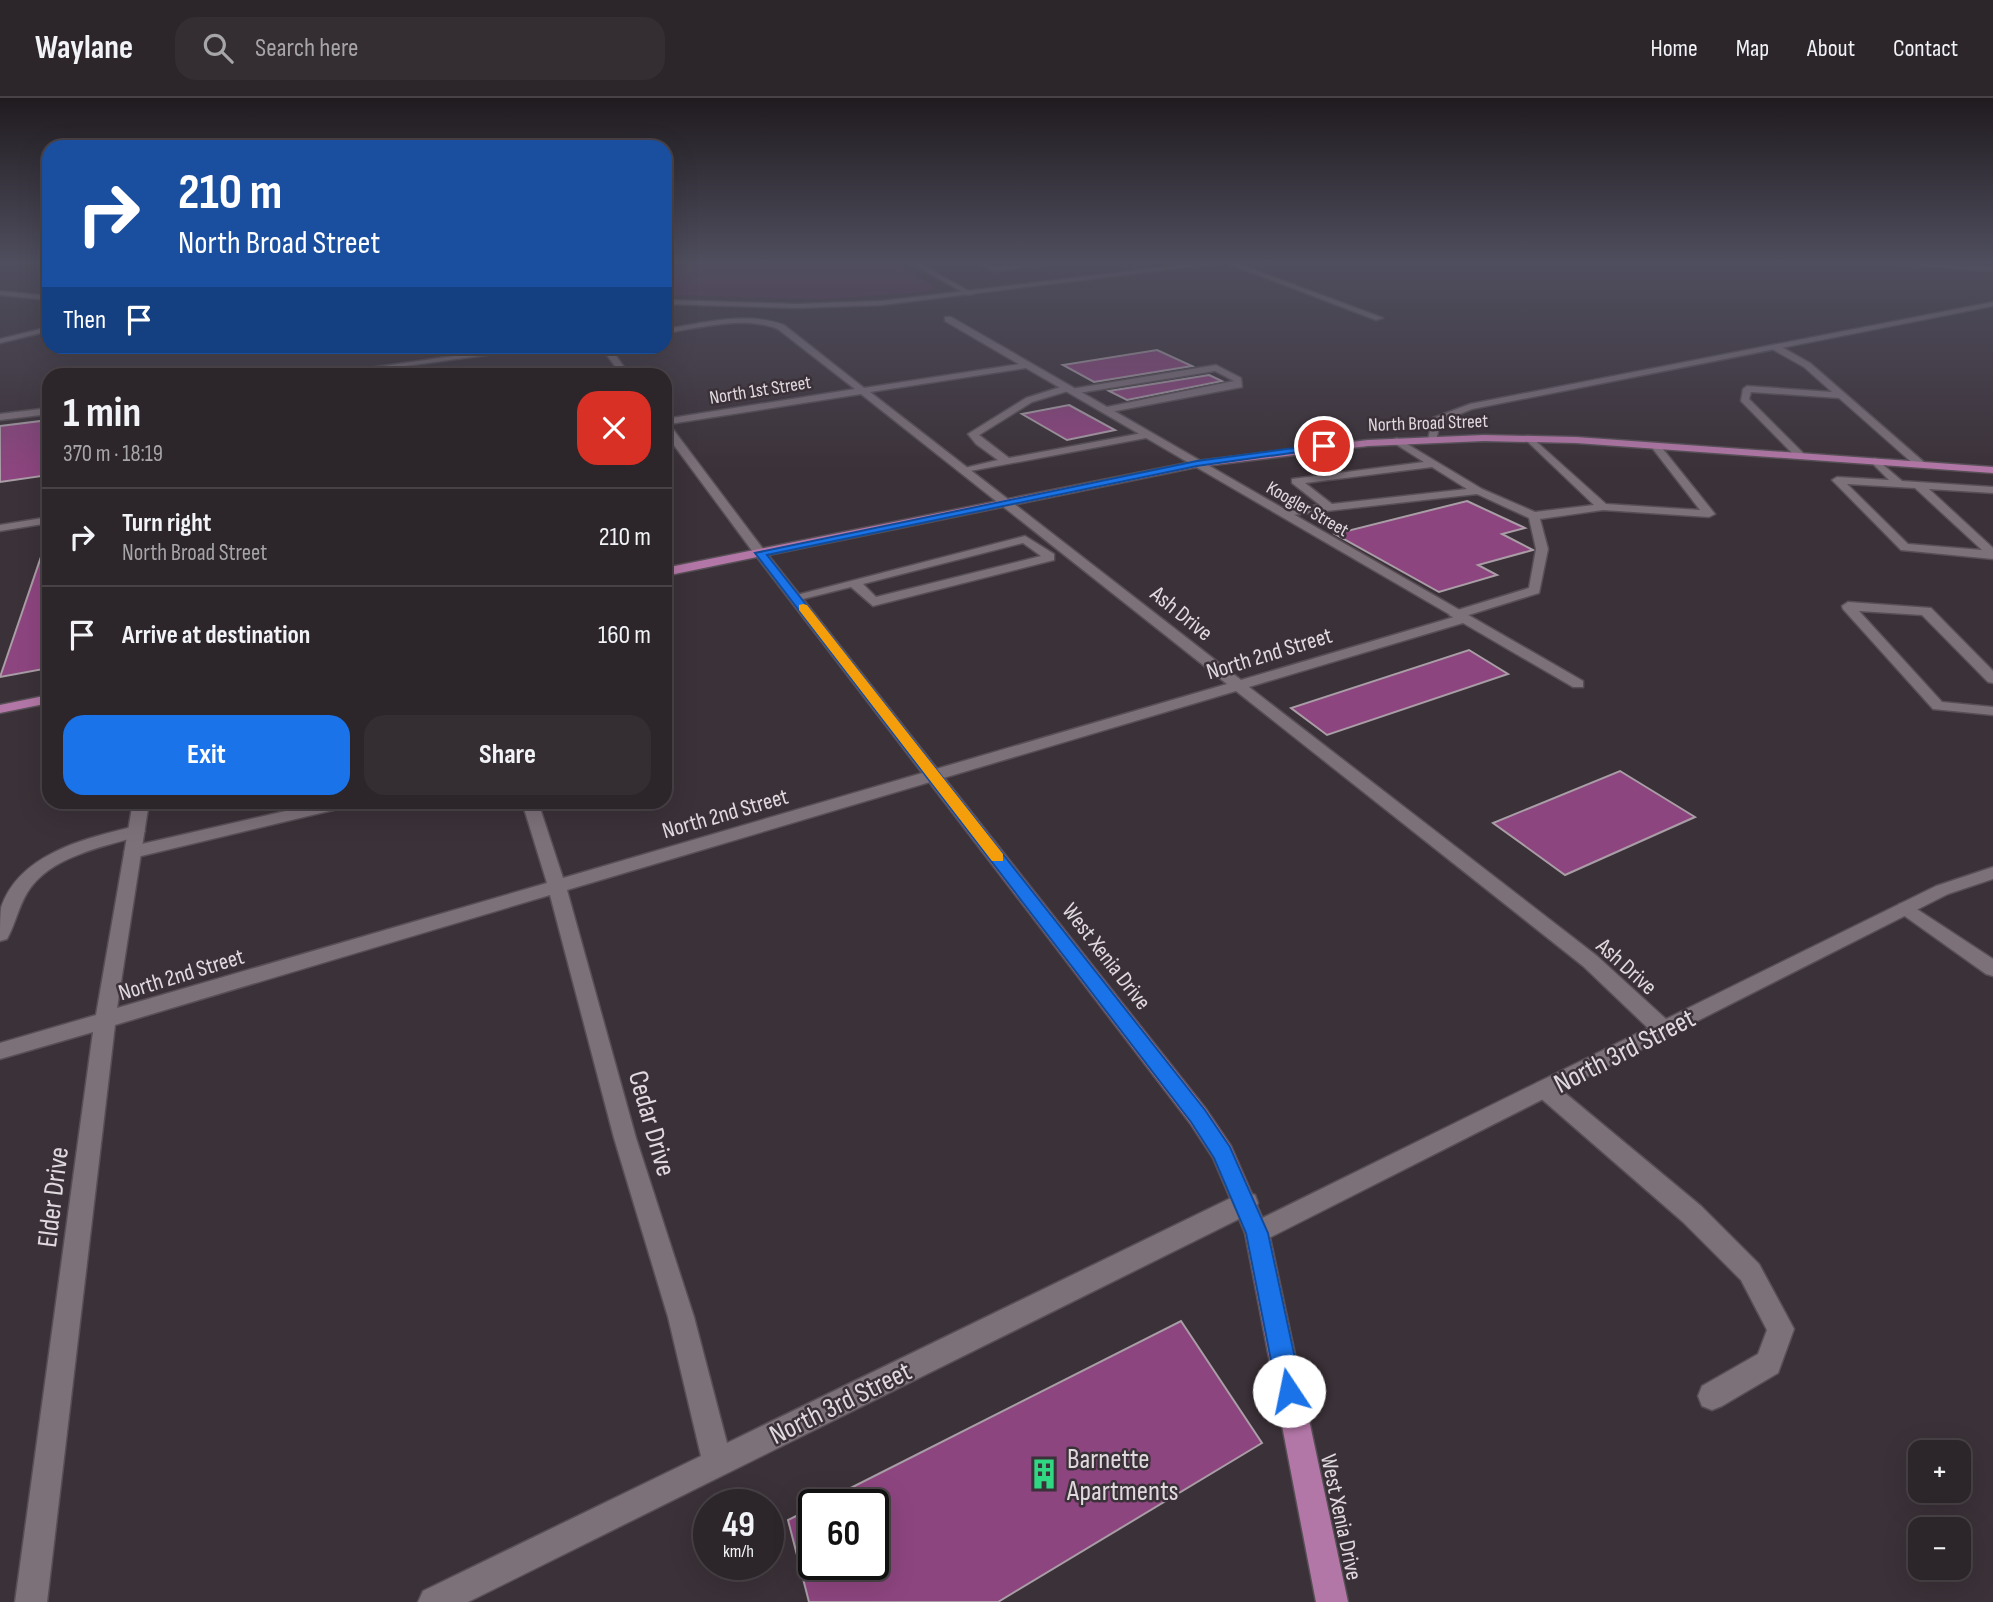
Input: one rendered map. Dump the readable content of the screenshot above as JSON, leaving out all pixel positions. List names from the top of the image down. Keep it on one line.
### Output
{"streets":{"main road":["North Broad Street","West Xenia Drive"],"street":["North 1st Street","Koogler Street","Ash Drive","North 2nd Street","North 3rd Street","Cedar Drive","Elder Drive"]},"crossings":[["North 1st Street","Koogler Street"],["North 1st Street","Ash Drive"],["North Broad Street","Koogler Street"],["North Broad Street","Ash Drive"],["North Broad Street","West Xenia Drive"],["Koogler Street","North 2nd Street"],["Ash Drive","North 2nd Street"],["Ash Drive","North 3rd Street"],["North 2nd Street","West Xenia Drive"],["North 2nd Street","Cedar Drive"],["North 2nd Street","Elder Drive"],["West Xenia Drive","North 3rd Street"],["North 3rd Street","Cedar Drive"]],"places":{"building":["Barnette Apartments"]},"page":{"header":"Waylane","search":"Search here","nav":["Home","Map","About","Contact"],"turn":["210 m","North Broad Street"],"then":"Then","heading":["1 min","370 m · 18:19"],"list":[{"name":"Turn right","note":"North Broad Street","value":"210 m"},{"name":"Arrive at destination","value":"160 m"}],"buttons":["Exit","Share"],"map_buttons":["+","−"],"speed":"49 km/h","limit":"60"}}
